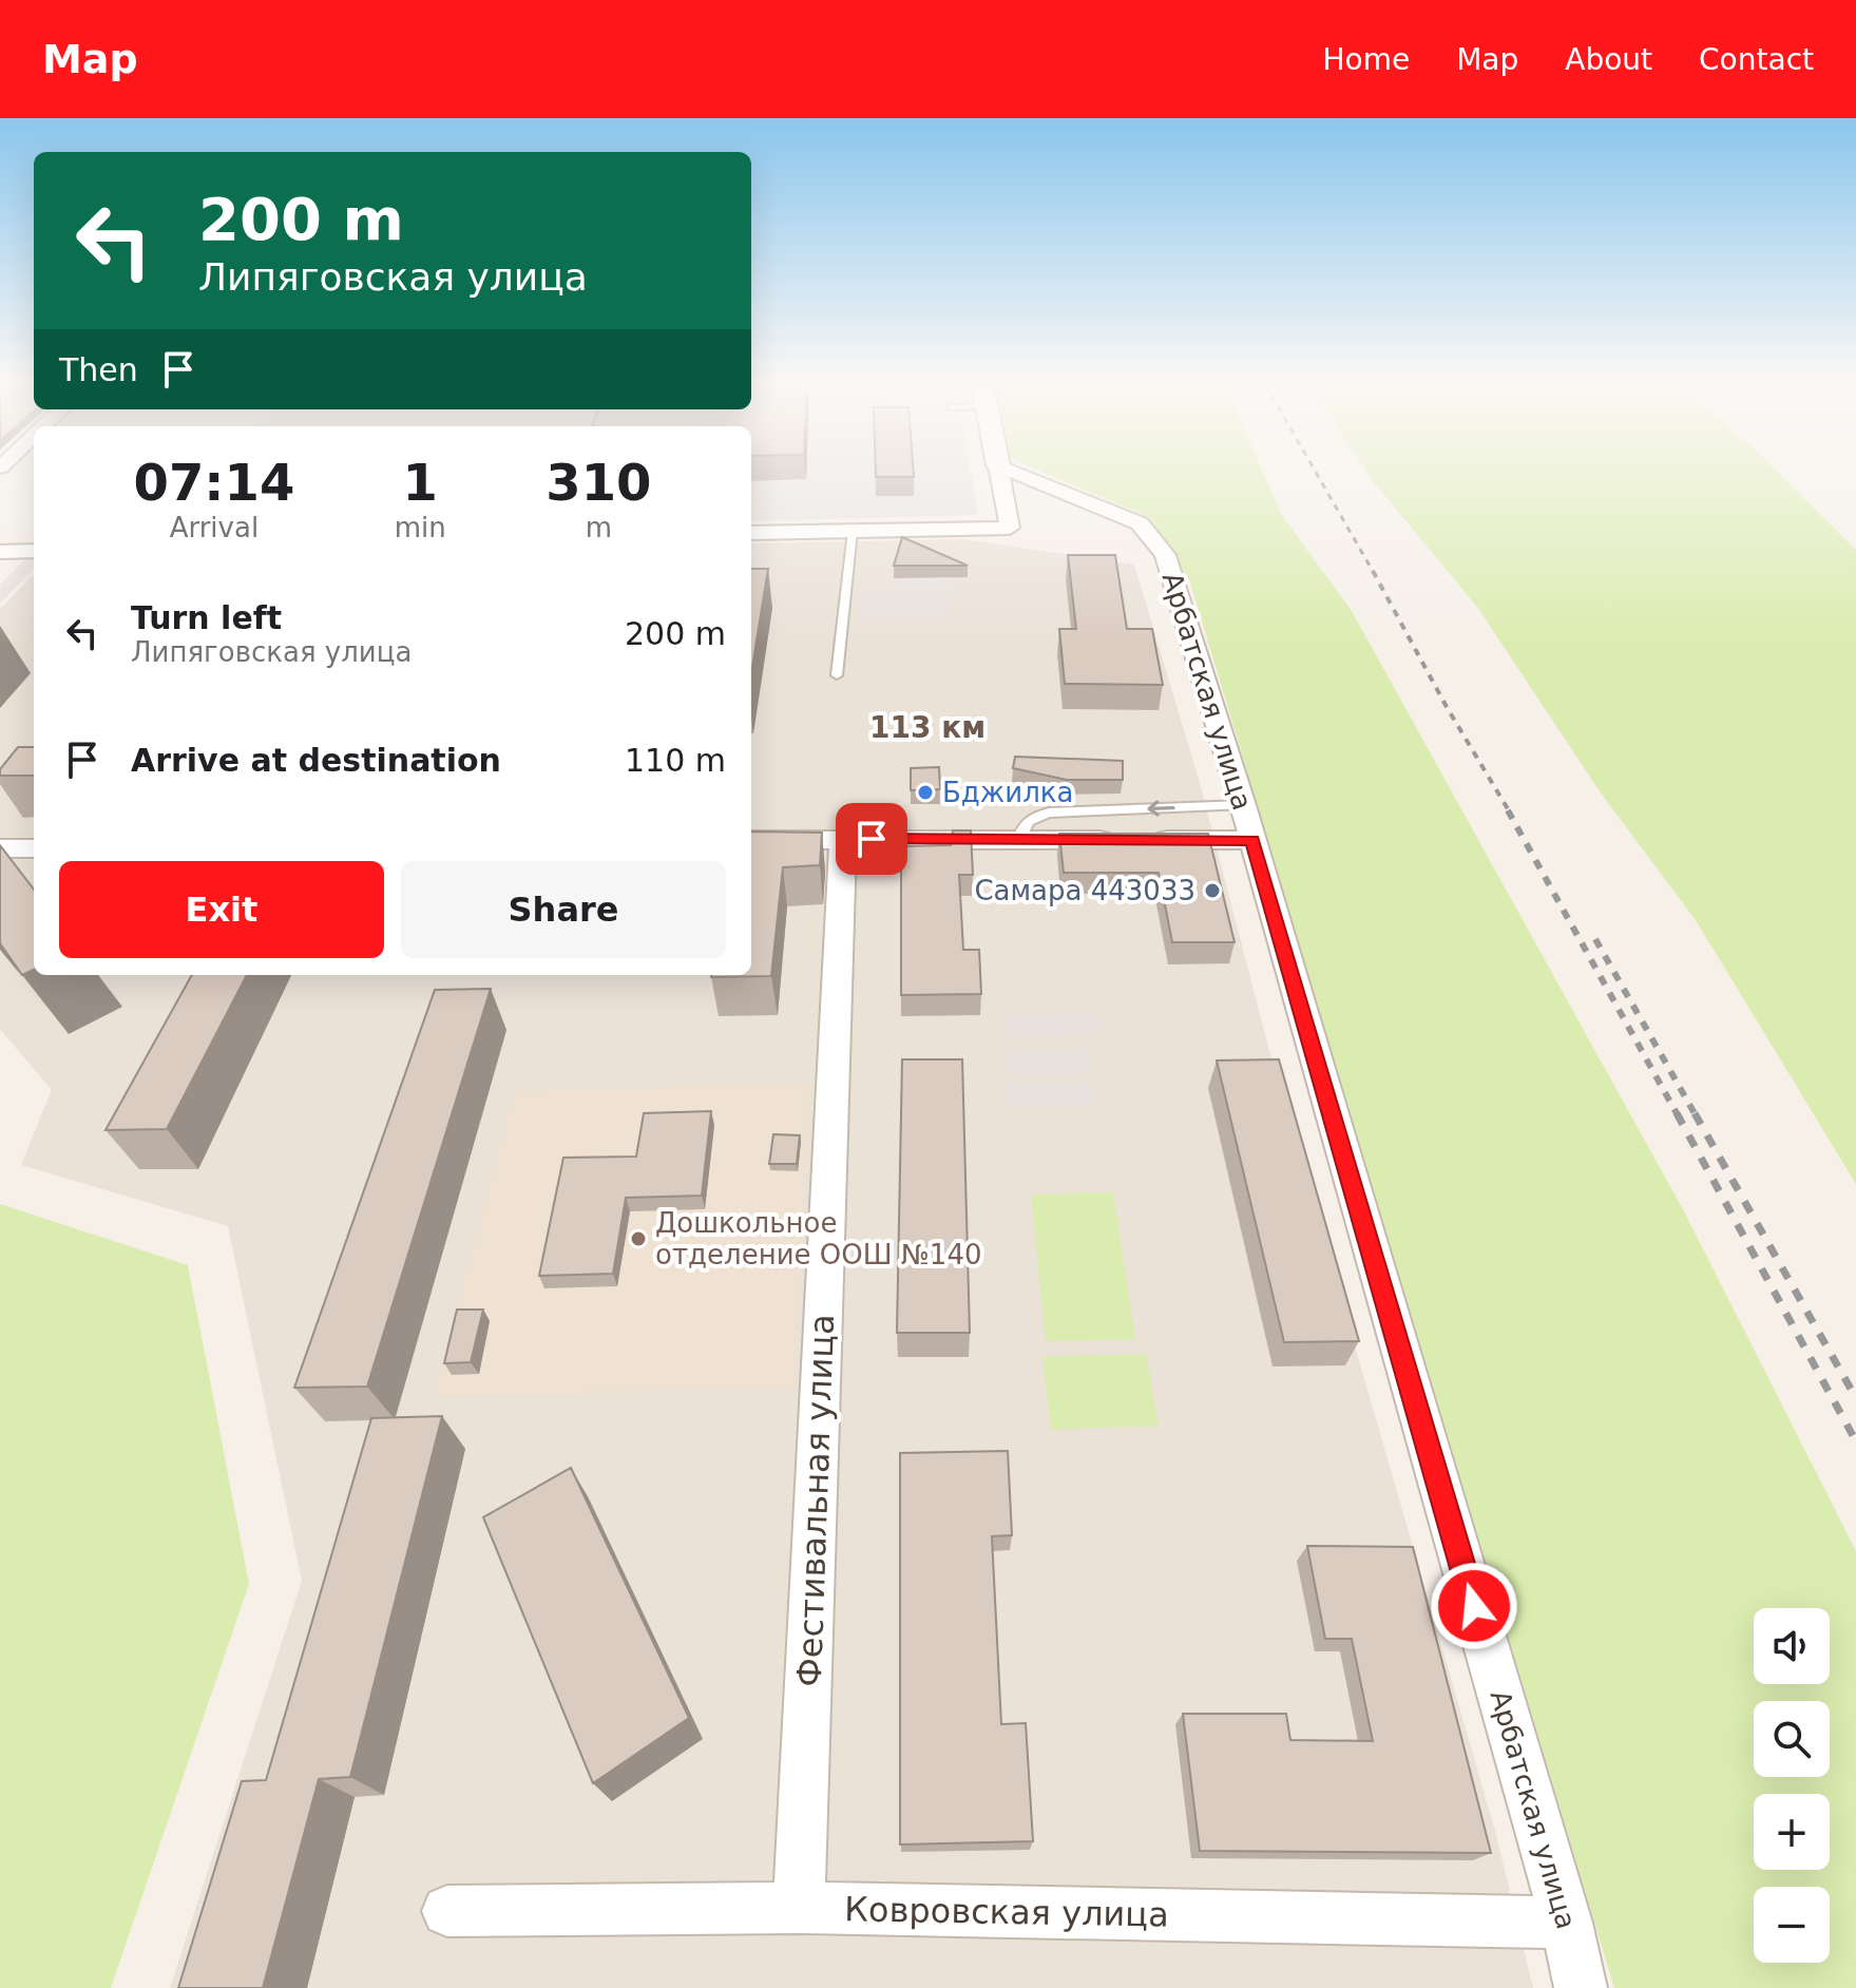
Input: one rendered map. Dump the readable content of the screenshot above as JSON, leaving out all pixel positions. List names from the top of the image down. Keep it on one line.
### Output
{"streets":{"street":["Арбатская улица","Фестивальная улица","Ковровская улица"]},"crossings":[["Арбатская улица","Ковровская улица"],["Фестивальная улица","Ковровская улица"]],"districts":["113 км"],"places":["Бджилка","Самара 443033","Дошкольное отделение ООШ №140"],"page":{"header":"Map","nav":["Home","Map","About","Contact"],"turn":["200 m","Липяговская улица"],"then":"Then","eta":["07:14","Arrival","1","min","310","m"],"list":[{"name":"Turn left","note":"Липяговская улица","value":"200 m"},{"name":"Arrive at destination","value":"110 m"}],"buttons":["Exit","Share"],"map_buttons":["+","−"]}}
